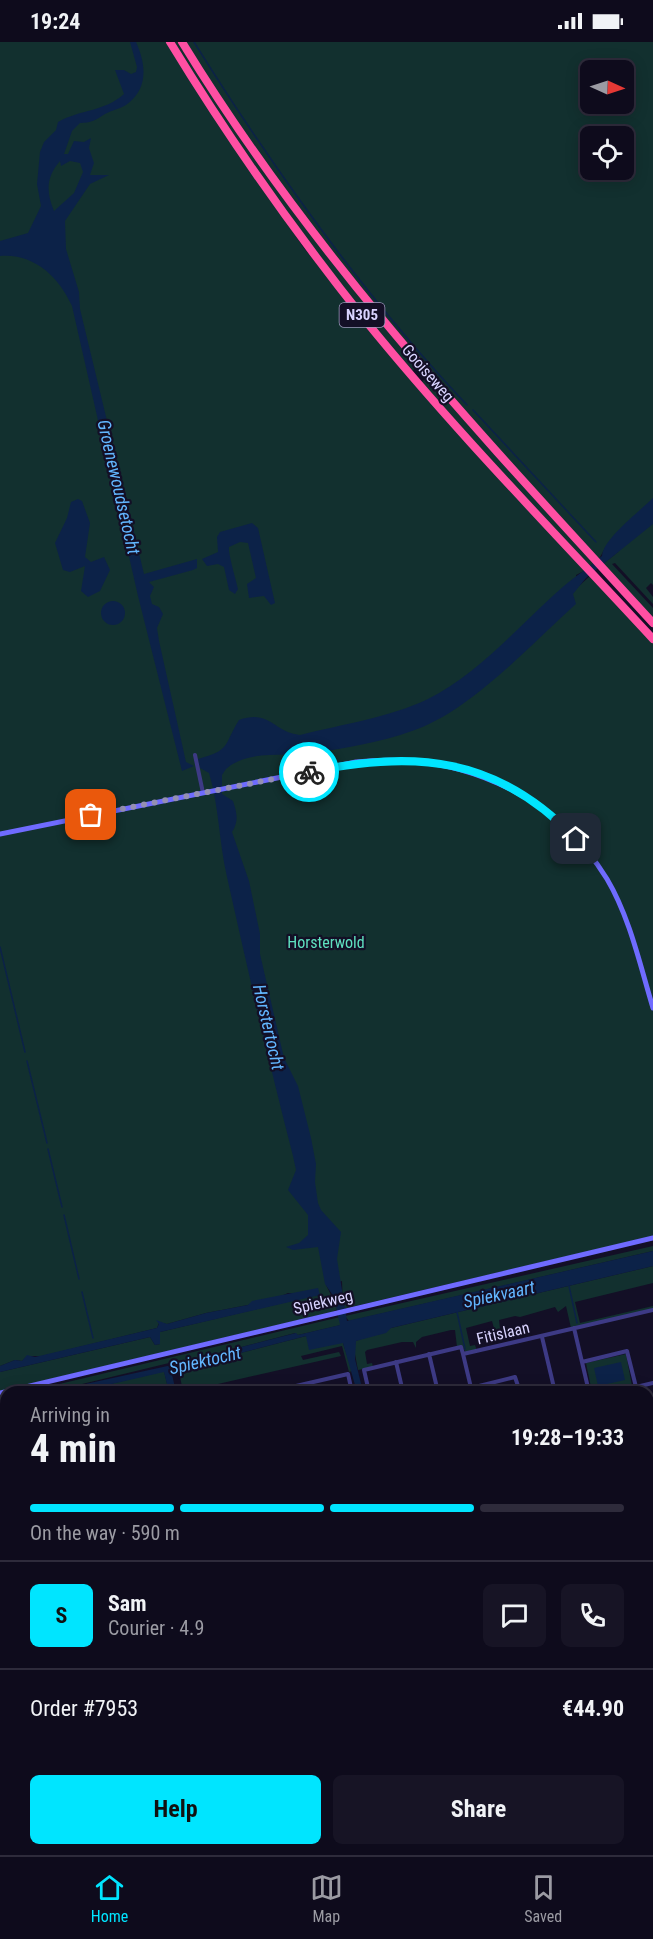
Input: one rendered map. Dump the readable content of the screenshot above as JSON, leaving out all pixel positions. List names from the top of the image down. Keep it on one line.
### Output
{"streets":{"highway":["N305","Gooiseweg"],"street":["Spiekweg","Fitislaan"]},"water":["Groenewoudsetocht","Horstertocht","Spiekvaart","Spiektocht"],"parks":["Horsterwold"],"north":"right","page":{"status":"19:24","heading":["4 min","Arriving in","19:28–19:33"],"panel":["Sam","Courier · 4.9","Order #7953","€44.90"],"bar":"On the way · 590 m","round":"S","buttons":["Help","Share"],"tabs":["Home","Map","Saved"]}}
